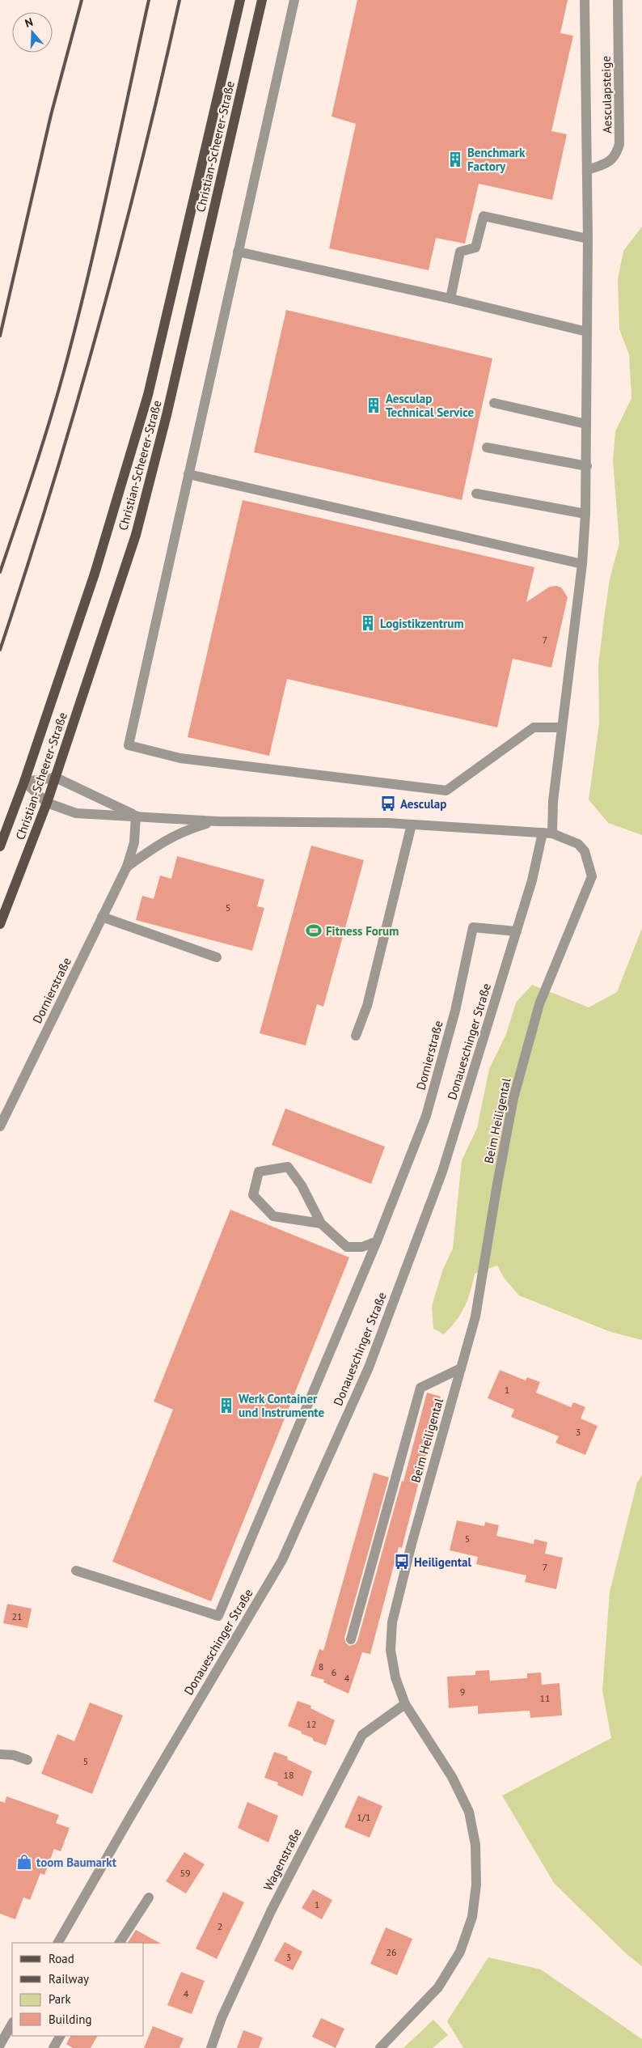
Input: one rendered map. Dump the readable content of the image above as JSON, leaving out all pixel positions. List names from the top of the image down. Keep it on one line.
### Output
{"streets":{"main road":["Christian-Scheerer-Straße"],"street":["Aesculapsteige","Dornierstraße","Donaueschinger Straße","Beim Heiligental","Wagenstraße"]},"crossings":[["Aesculapsteige","Donaueschinger Straße"],["Christian-Scheerer-Straße","Dornierstraße"],["Dornierstraße","Donaueschinger Straße"],["Dornierstraße","Beim Heiligental"],["Donaueschinger Straße","Beim Heiligental"],["Beim Heiligental","Wagenstraße"]],"places":{"building":["Benchmark Factory","Aesculap Technical Service","Logistikzentrum","Werk Container und Instrumente"],"bus stop":["Aesculap","Heiligental"],"sports":["Fitness Forum"],"shop":["toom Baumarkt"]},"house_numbers":["7","5","1","3","5","7","21","8","6","4","9","11","12","5","18","1/1","59","1","2","26","3","4"],"legend":["Road","Railway","Park","Building"],"north":"top"}
